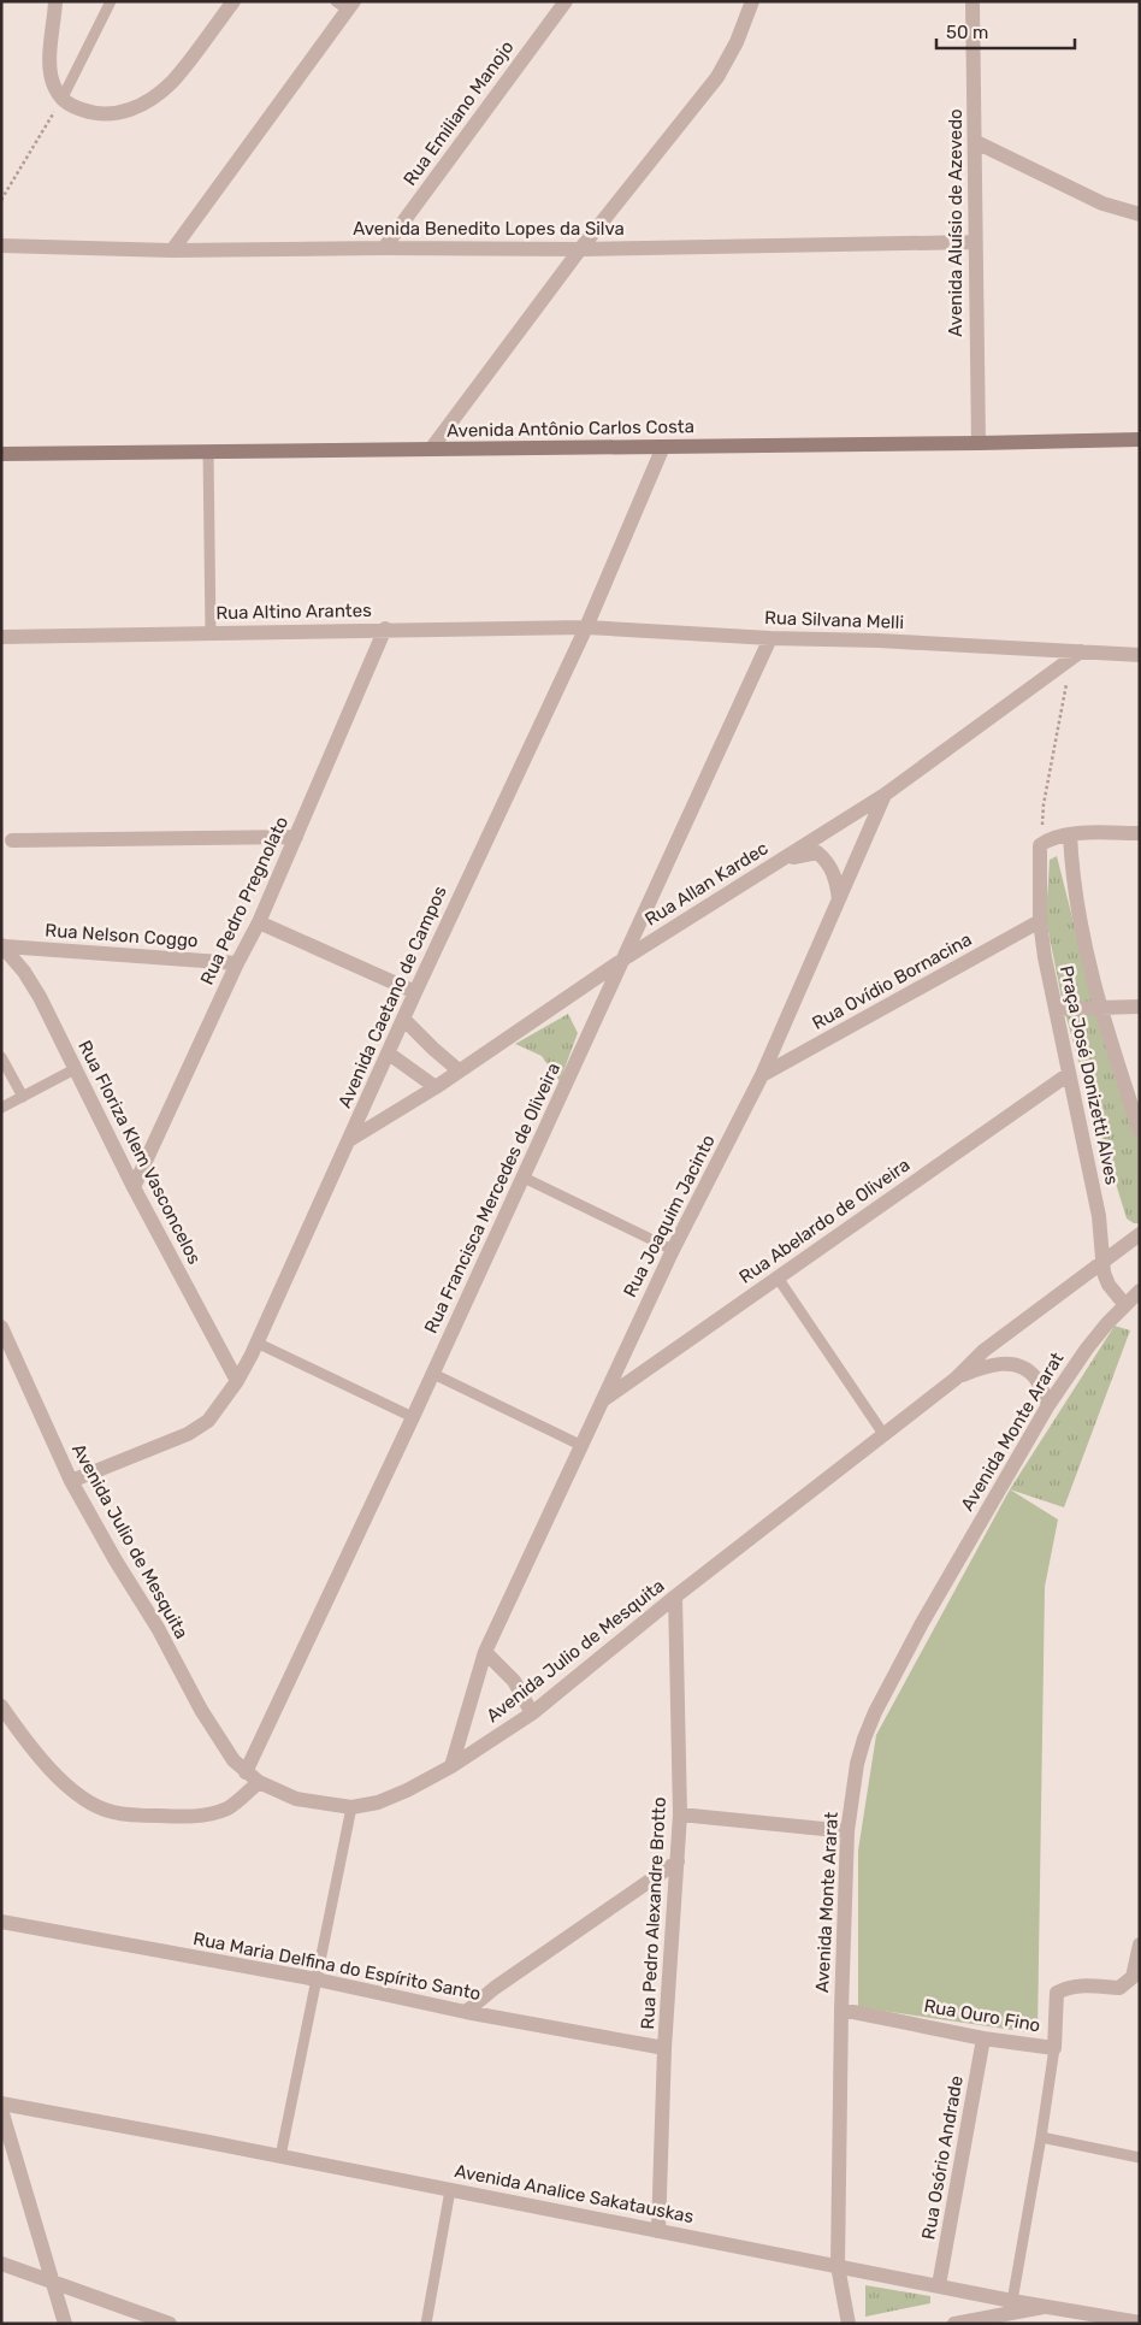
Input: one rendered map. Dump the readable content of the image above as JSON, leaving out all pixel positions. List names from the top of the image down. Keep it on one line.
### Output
{"streets":{"main road":["Avenida Antônio Carlos Costa"],"street":["Rua Emiliano Manojo","Avenida Aluísio de Azevedo","Avenida Benedito Lopes da Silva","Rua Altino Arantes","Rua Silvana Melli","Rua Allan Kardec","Rua Pedro Pregnolato","Rua Nelson Coggo","Rua Ovídio Bornacina","Avenida Caetano de Campos","Praça José Donizetti Alves","Rua Floriza Klem Vasconcelos","Rua Francisca Mercedes de Oliveira","Rua Joaquim Jacinto","Rua Abelardo de Oliveira","Avenida Monte Ararat","Avenida Julio de Mesquita","Rua Pedro Alexandre Brotto","Rua Maria Delfina do Espírito Santo","Rua Ouro Fino","Rua Osório Andrade","Avenida Analice Sakatauskas"]},"crossings":[["Rua Emiliano Manojo","Avenida Benedito Lopes da Silva"],["Avenida Aluísio de Azevedo","Avenida Benedito Lopes da Silva"],["Avenida Aluísio de Azevedo","Avenida Antônio Carlos Costa"],["Avenida Antônio Carlos Costa","Avenida Caetano de Campos"],["Rua Altino Arantes","Rua Silvana Melli"],["Rua Altino Arantes","Rua Pedro Pregnolato"],["Rua Altino Arantes","Avenida Caetano de Campos"],["Rua Silvana Melli","Rua Allan Kardec"],["Rua Silvana Melli","Avenida Caetano de Campos"],["Rua Silvana Melli","Rua Francisca Mercedes de Oliveira"],["Rua Allan Kardec","Avenida Caetano de Campos"],["Rua Allan Kardec","Rua Francisca Mercedes de Oliveira"],["Rua Allan Kardec","Rua Joaquim Jacinto"],["Rua Pedro Pregnolato","Rua Nelson Coggo"],["Rua Pedro Pregnolato","Rua Floriza Klem Vasconcelos"],["Rua Nelson Coggo","Rua Floriza Klem Vasconcelos"],["Rua Ovídio Bornacina","Praça José Donizetti Alves"],["Rua Ovídio Bornacina","Rua Joaquim Jacinto"],["Avenida Caetano de Campos","Rua Floriza Klem Vasconcelos"],["Avenida Caetano de Campos","Avenida Julio de Mesquita"],["Praça José Donizetti Alves","Rua Abelardo de Oliveira"],["Praça José Donizetti Alves","Avenida Monte Ararat"],["Praça José Donizetti Alves","Avenida Julio de Mesquita"],["Rua Francisca Mercedes de Oliveira","Avenida Julio de Mesquita"],["Rua Joaquim Jacinto","Rua Abelardo de Oliveira"],["Rua Joaquim Jacinto","Avenida Julio de Mesquita"],["Avenida Monte Ararat","Avenida Julio de Mesquita"],["Avenida Monte Ararat","Rua Ouro Fino"],["Avenida Monte Ararat","Avenida Analice Sakatauskas"],["Avenida Julio de Mesquita","Rua Pedro Alexandre Brotto"],["Rua Pedro Alexandre Brotto","Rua Maria Delfina do Espírito Santo"],["Rua Pedro Alexandre Brotto","Avenida Analice Sakatauskas"],["Rua Ouro Fino","Rua Osório Andrade"],["Rua Osório Andrade","Avenida Analice Sakatauskas"]],"scale_bar":"50 m"}
